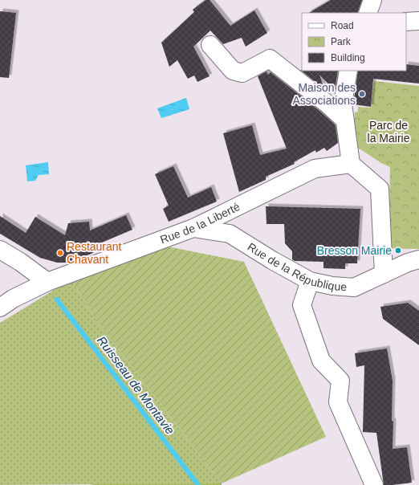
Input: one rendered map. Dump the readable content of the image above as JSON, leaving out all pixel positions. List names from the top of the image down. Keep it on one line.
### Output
{"streets":{"street":["Rue de la Liberté","Rue de la République"]},"crossings":[["Rue de la Liberté","Rue de la République"]],"water":["Ruisseau de Montavie"],"parks":["Parc de la Mairie"],"places":["Maison des Associations","Bresson Mairie","Restaurant Chavant"],"legend":["Road","Park","Building"]}
